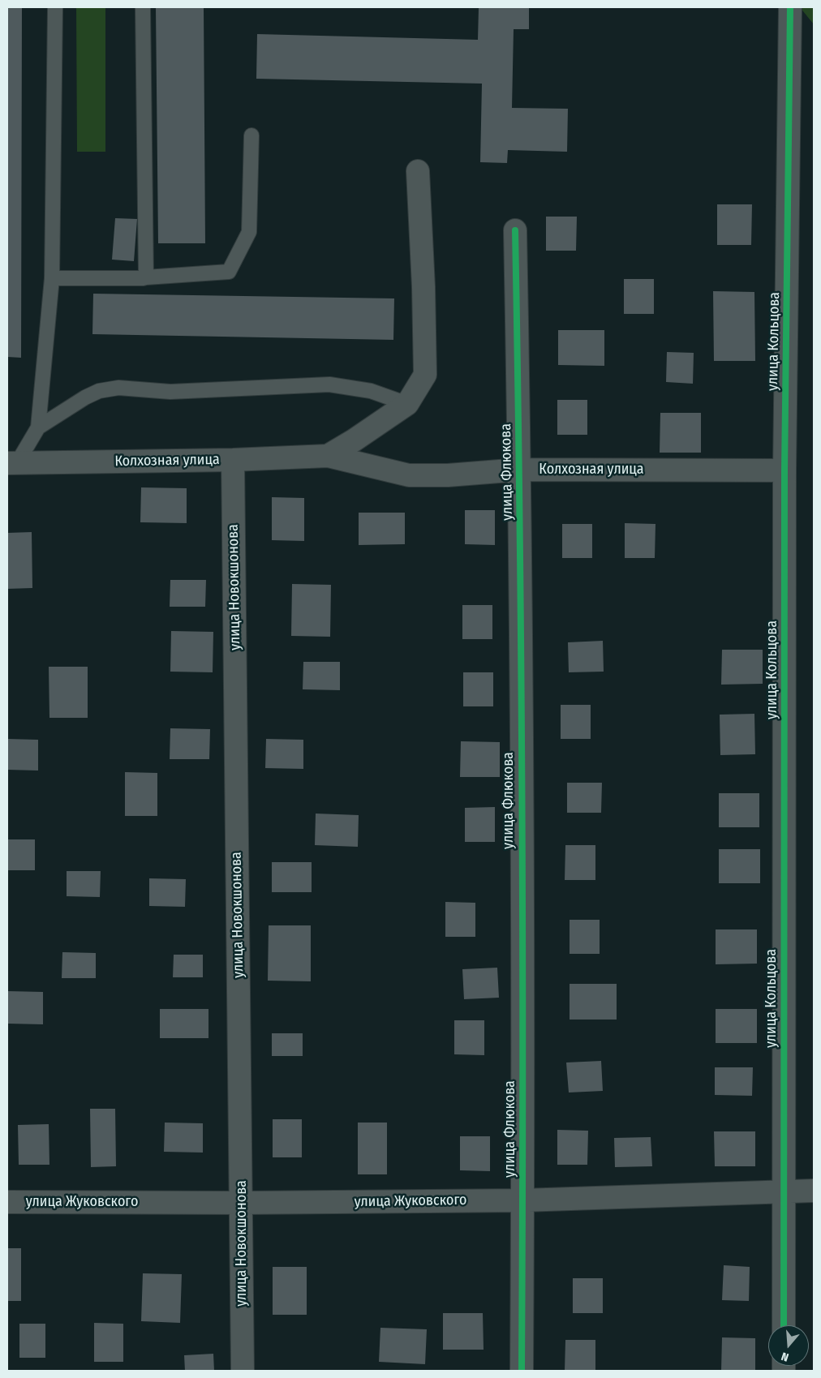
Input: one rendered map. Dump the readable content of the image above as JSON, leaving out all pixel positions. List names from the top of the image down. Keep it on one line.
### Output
{"streets":{"street":["улица Кольцова","Колхозная улица","улица Флюкова","улица Новокшонова","улица Жуковского"]},"crossings":[["улица Кольцова","Колхозная улица"],["улица Кольцова","улица Жуковского"],["Колхозная улица","улица Флюкова"],["Колхозная улица","улица Новокшонова"],["улица Флюкова","улица Жуковского"],["улица Новокшонова","улица Жуковского"]],"north":"bottom"}
